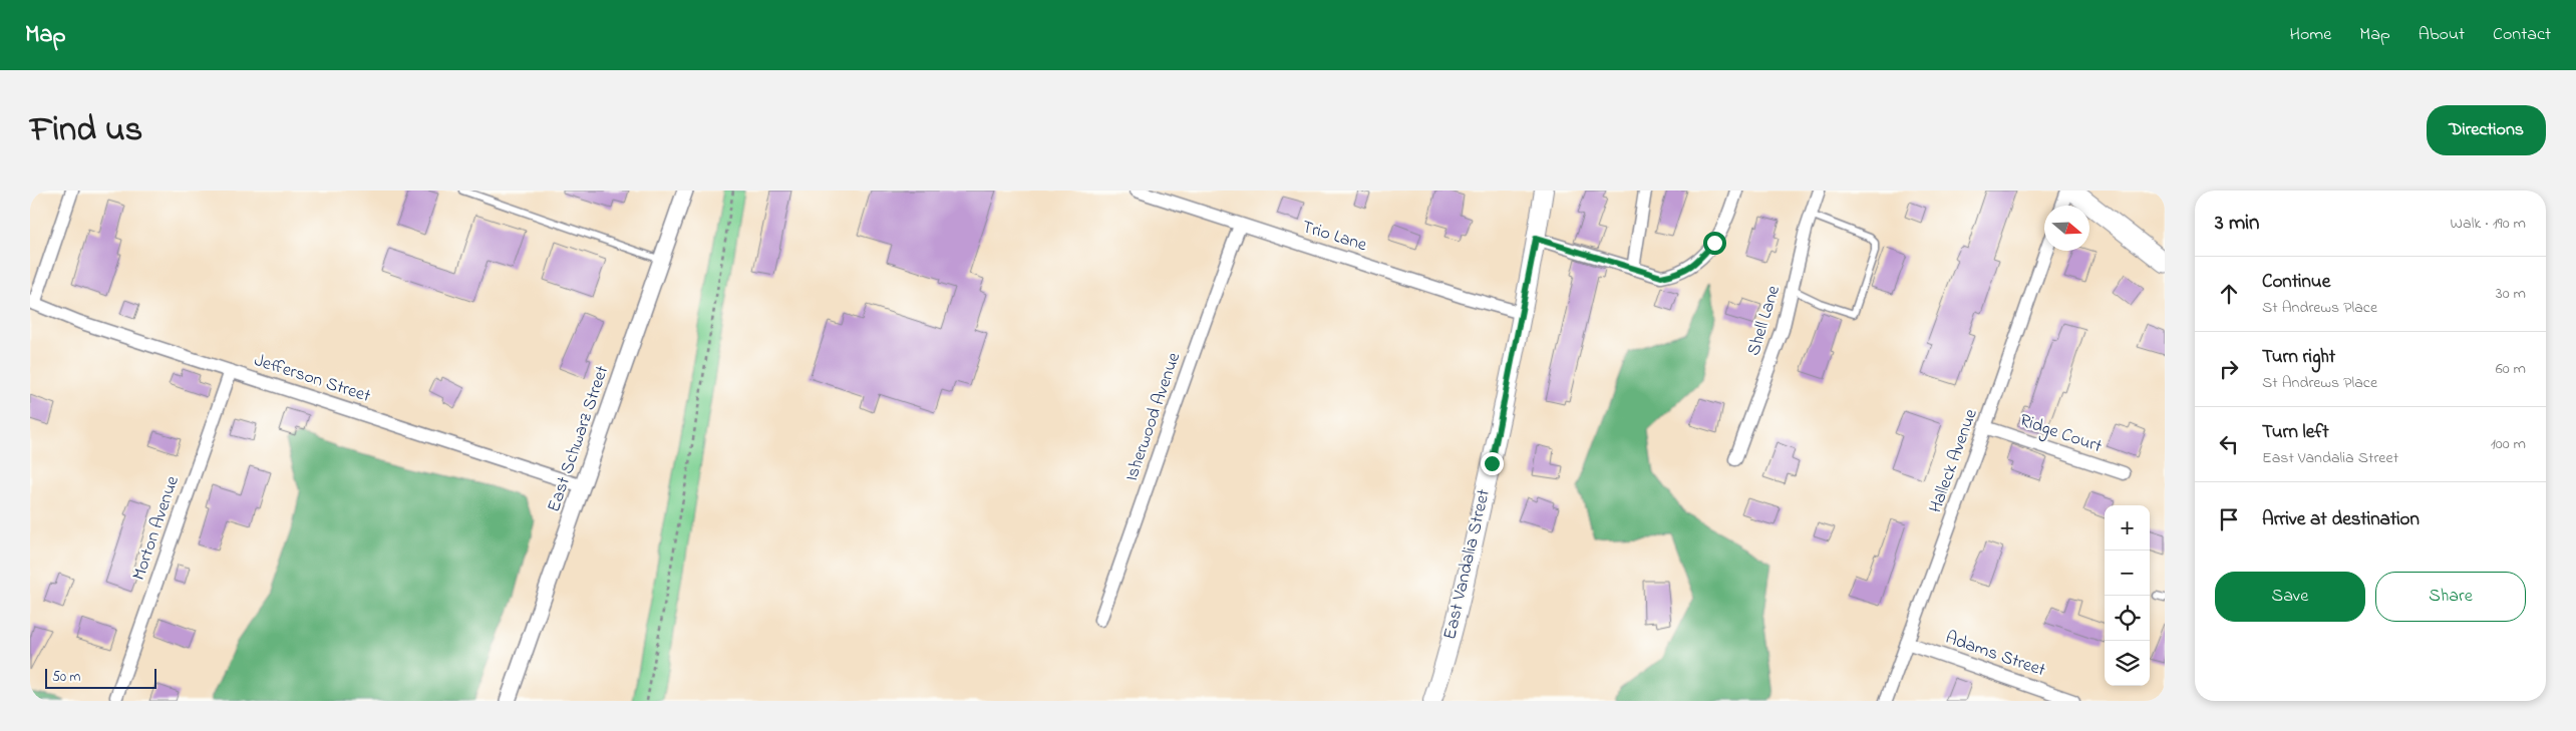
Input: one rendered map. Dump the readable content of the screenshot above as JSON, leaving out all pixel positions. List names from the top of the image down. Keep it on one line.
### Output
{"streets":{"main road":["East Vandalia Street"],"street":["Trio Lane","Shell Lane","Jefferson Street","Isherwood Avenue","Ridge Court","East Schwarz Street","Halleck Avenue","Morton Avenue","Adams Street"]},"crossings":[["Trio Lane","Isherwood Avenue"],["Trio Lane","East Vandalia Street"],["Jefferson Street","East Schwarz Street"],["Jefferson Street","Morton Avenue"],["Ridge Court","Halleck Avenue"],["Halleck Avenue","Adams Street"]],"scale_bar":"50 m","north":"right","page":{"header":"Map","nav":["Home","Map","About","Contact"],"title":"Find us","buttons":["Directions",["Save","Share"]],"heading":["3 min","Walk · 190 m"],"list":[["Continue","St Andrews Place","30 m"],["Turn right","St Andrews Place","60 m"],["Turn left","East Vandalia Street","100 m"],"Arrive at destination"],"map_buttons":["+","−"],"scale":"50 m"}}
